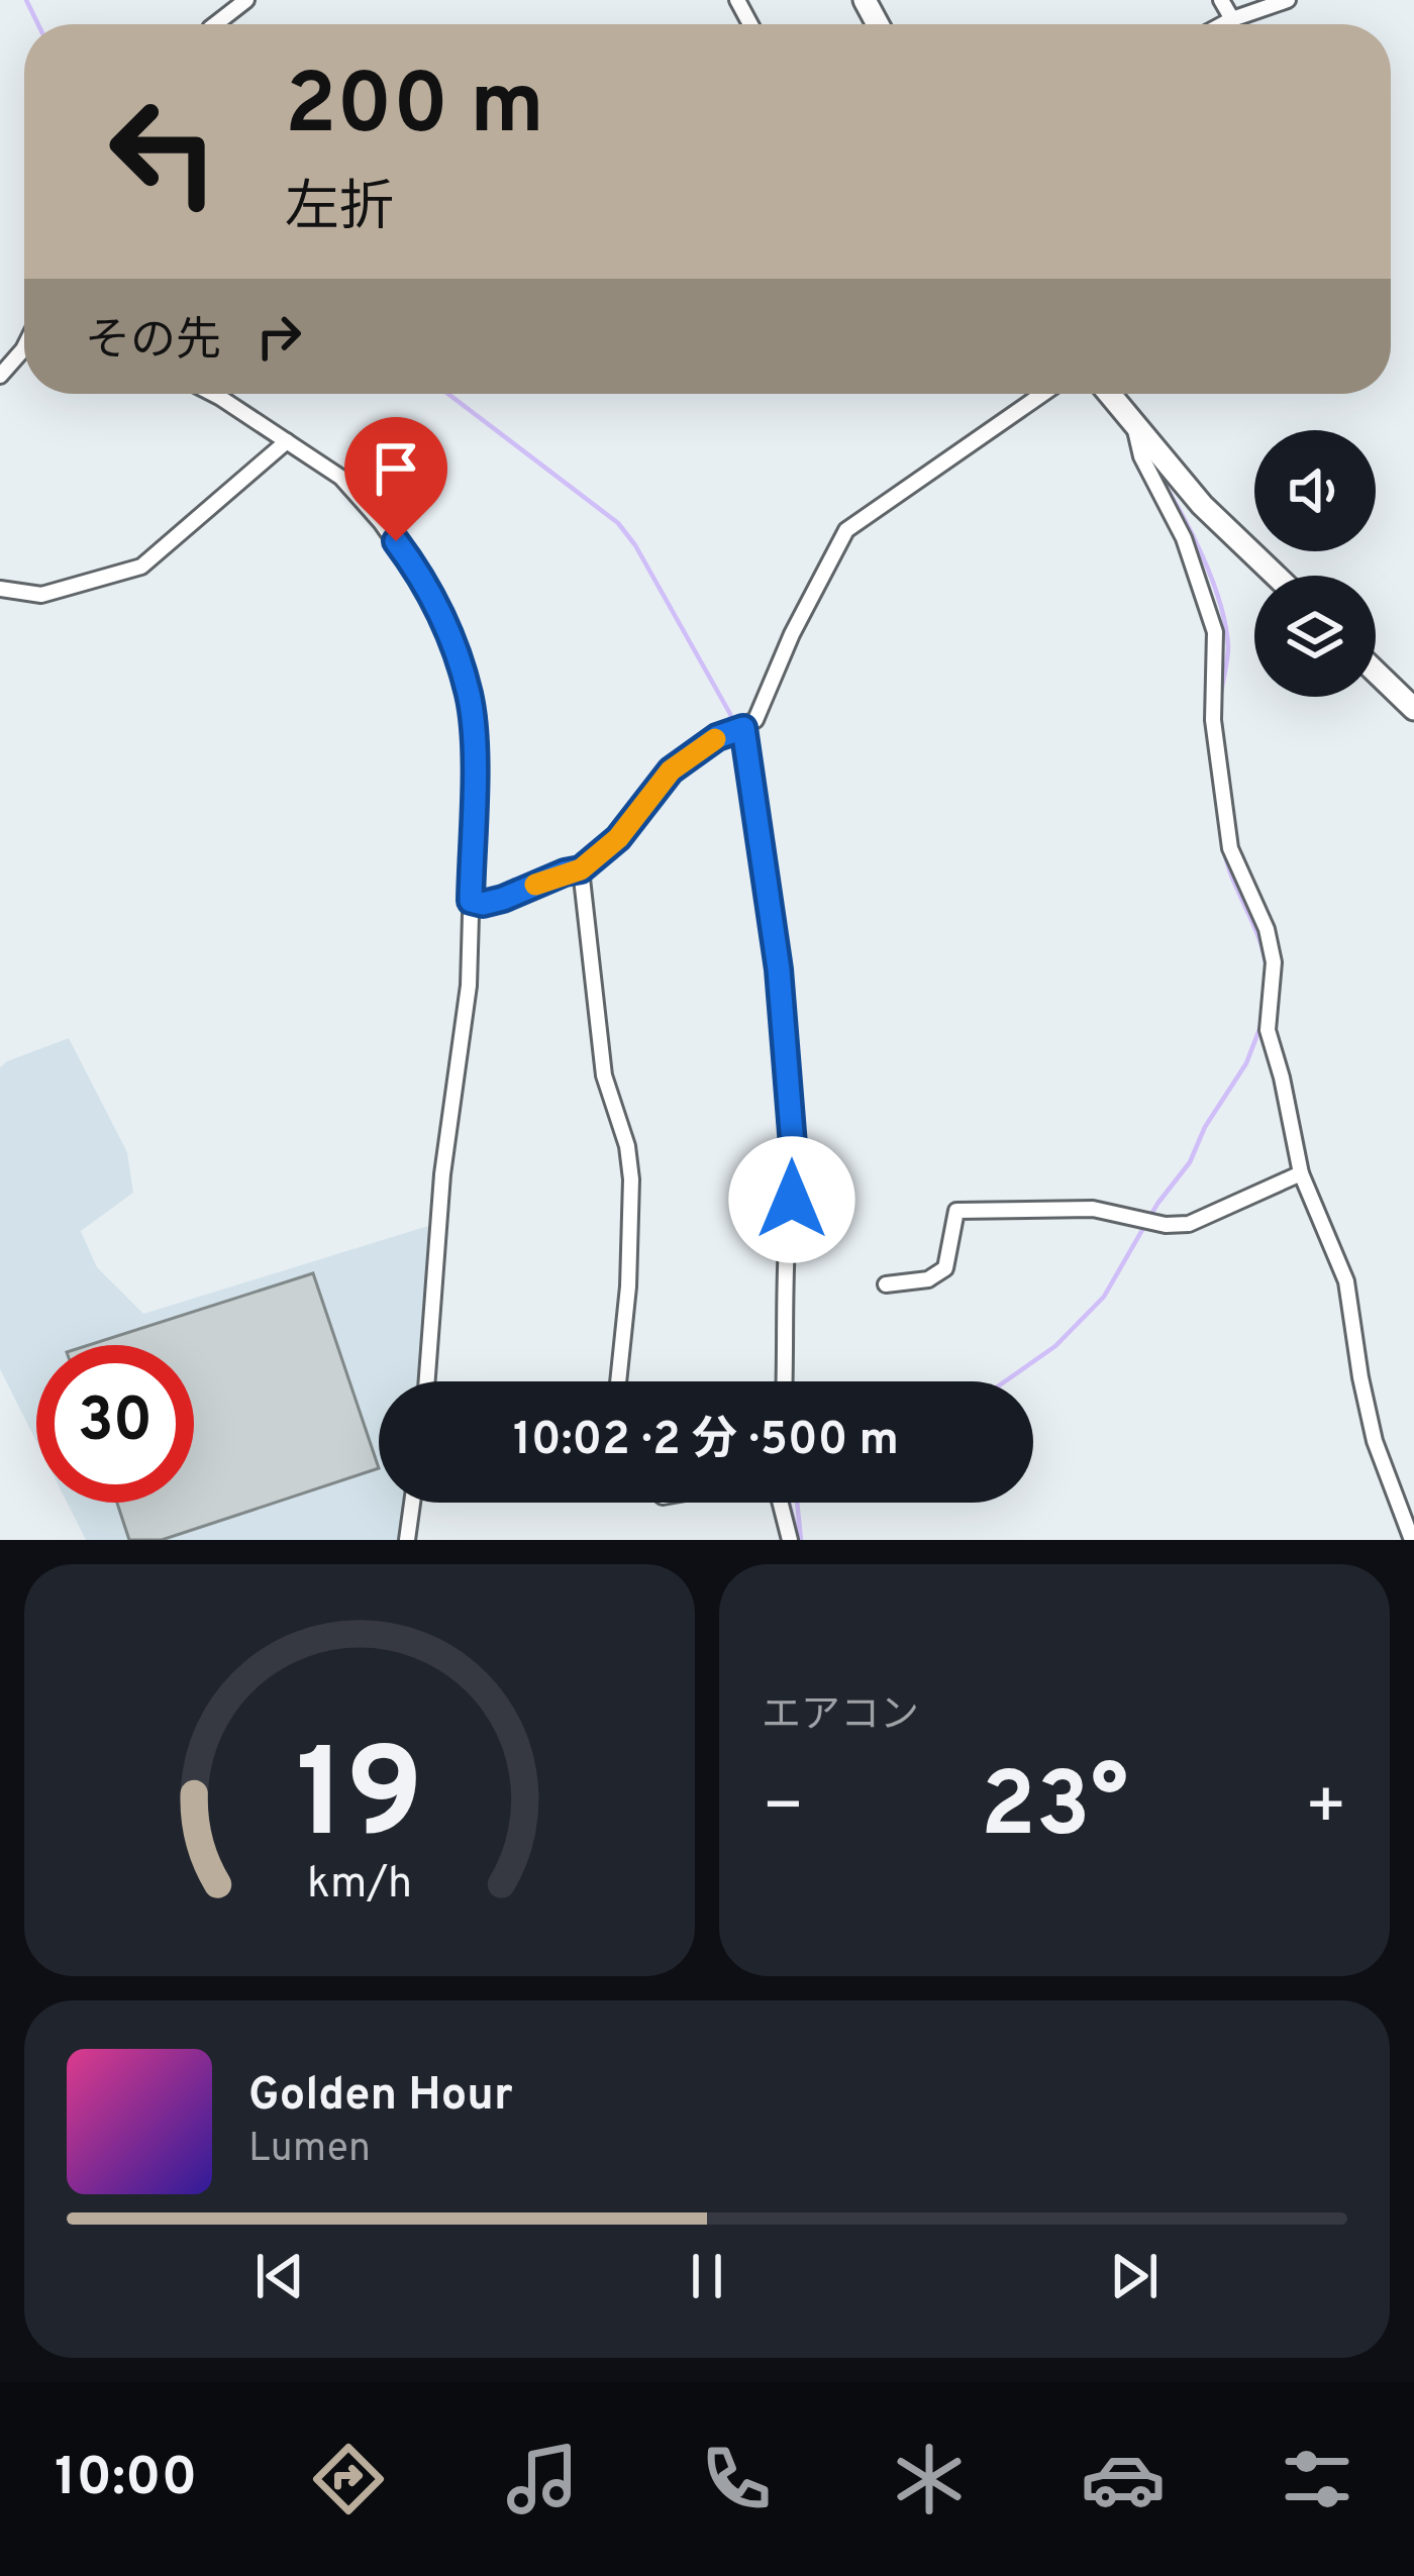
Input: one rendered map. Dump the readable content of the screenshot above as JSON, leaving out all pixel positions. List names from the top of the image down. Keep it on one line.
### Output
{"page":{"turn":["200 m","左折"],"then":"その先","limit":"30","trip":"10:02 · 2 分 · 500 m","tile":"エアコン","heat":["−","23°","+"],"song":["Golden Hour","Lumen"],"tabs":"10:00","gauge":["19","km/h"]}}
